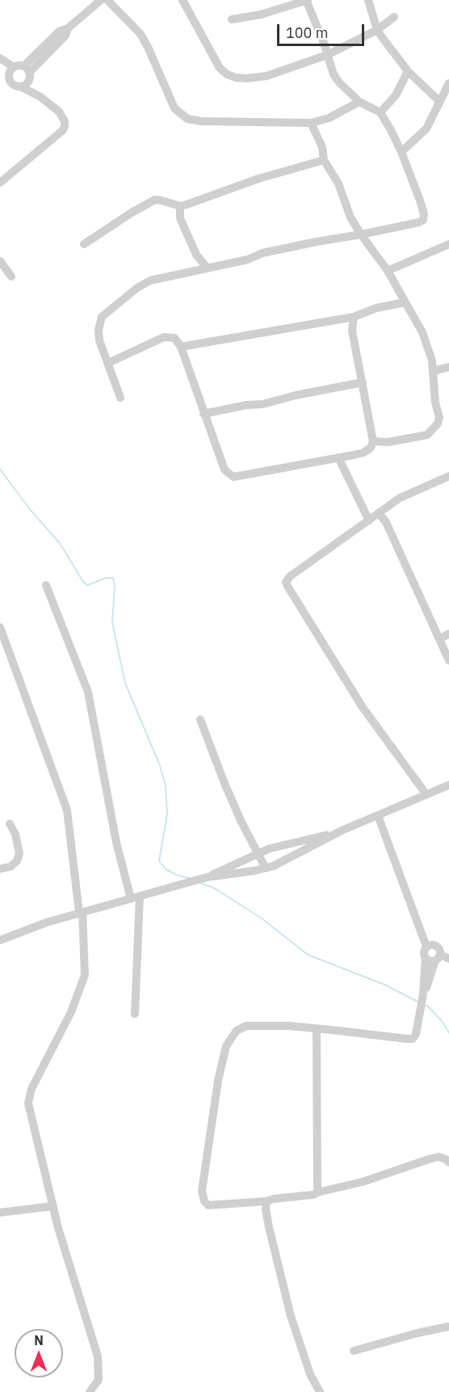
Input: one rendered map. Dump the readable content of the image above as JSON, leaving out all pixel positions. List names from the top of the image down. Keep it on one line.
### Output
{"scale_bar":"100 m","north":"top"}
